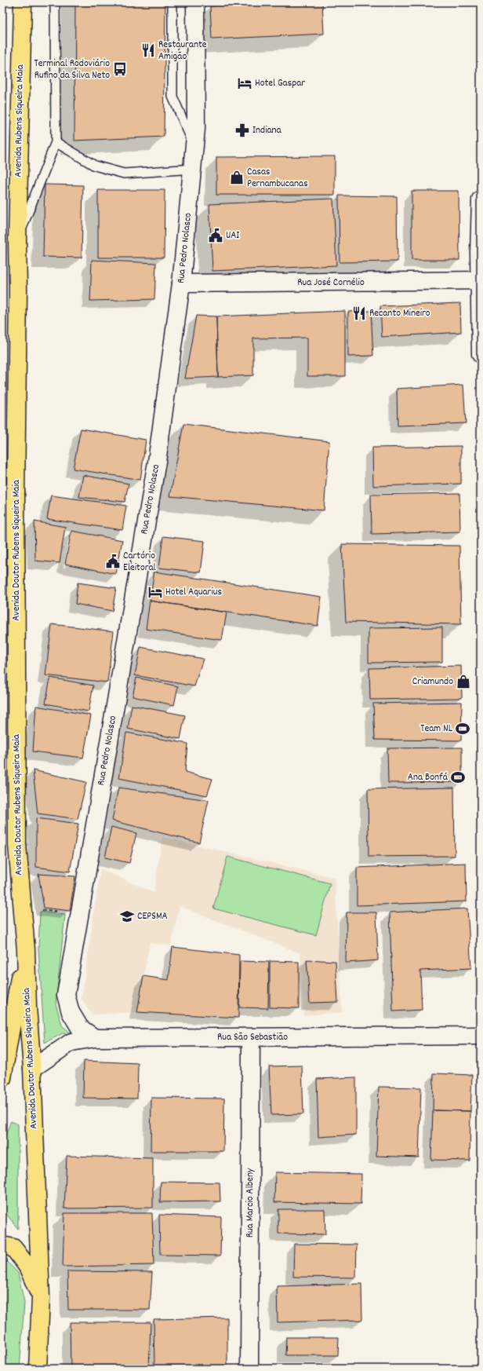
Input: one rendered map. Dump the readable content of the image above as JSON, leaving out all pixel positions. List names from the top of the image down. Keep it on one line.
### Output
{"streets":{"main road":["Avenida Rubens Siqueira Maia","Avenida Doutor Rubens Siqueira Maia"],"street":["Rua Pedro Nolasco","Rua José Cornélio","Rua São Sebastião","Rua Marcio Albeny"]},"crossings":[["Avenida Rubens Siqueira Maia","Avenida Doutor Rubens Siqueira Maia"],["Rua Pedro Nolasco","Rua José Cornélio"],["Rua Pedro Nolasco","Rua São Sebastião"],["Avenida Doutor Rubens Siqueira Maia","Rua São Sebastião"],["Rua São Sebastião","Rua Marcio Albeny"]],"places":{"restaurant":["Restaurante Amigão","Recanto Mineiro"],"bus stop":["Terminal Rodoviário Rufino da Silva Neto"],"hotel":["Hotel Gaspar","Hotel Aquarius"],"pharmacy":["Indiana"],"shop":["Casas Pernambucanas","Criamundo"],"public building":["UAI","Cartório Eleitoral"],"sports":["Team NL","Ana Bonfá"],"school or university":["CEPSMA"]}}
